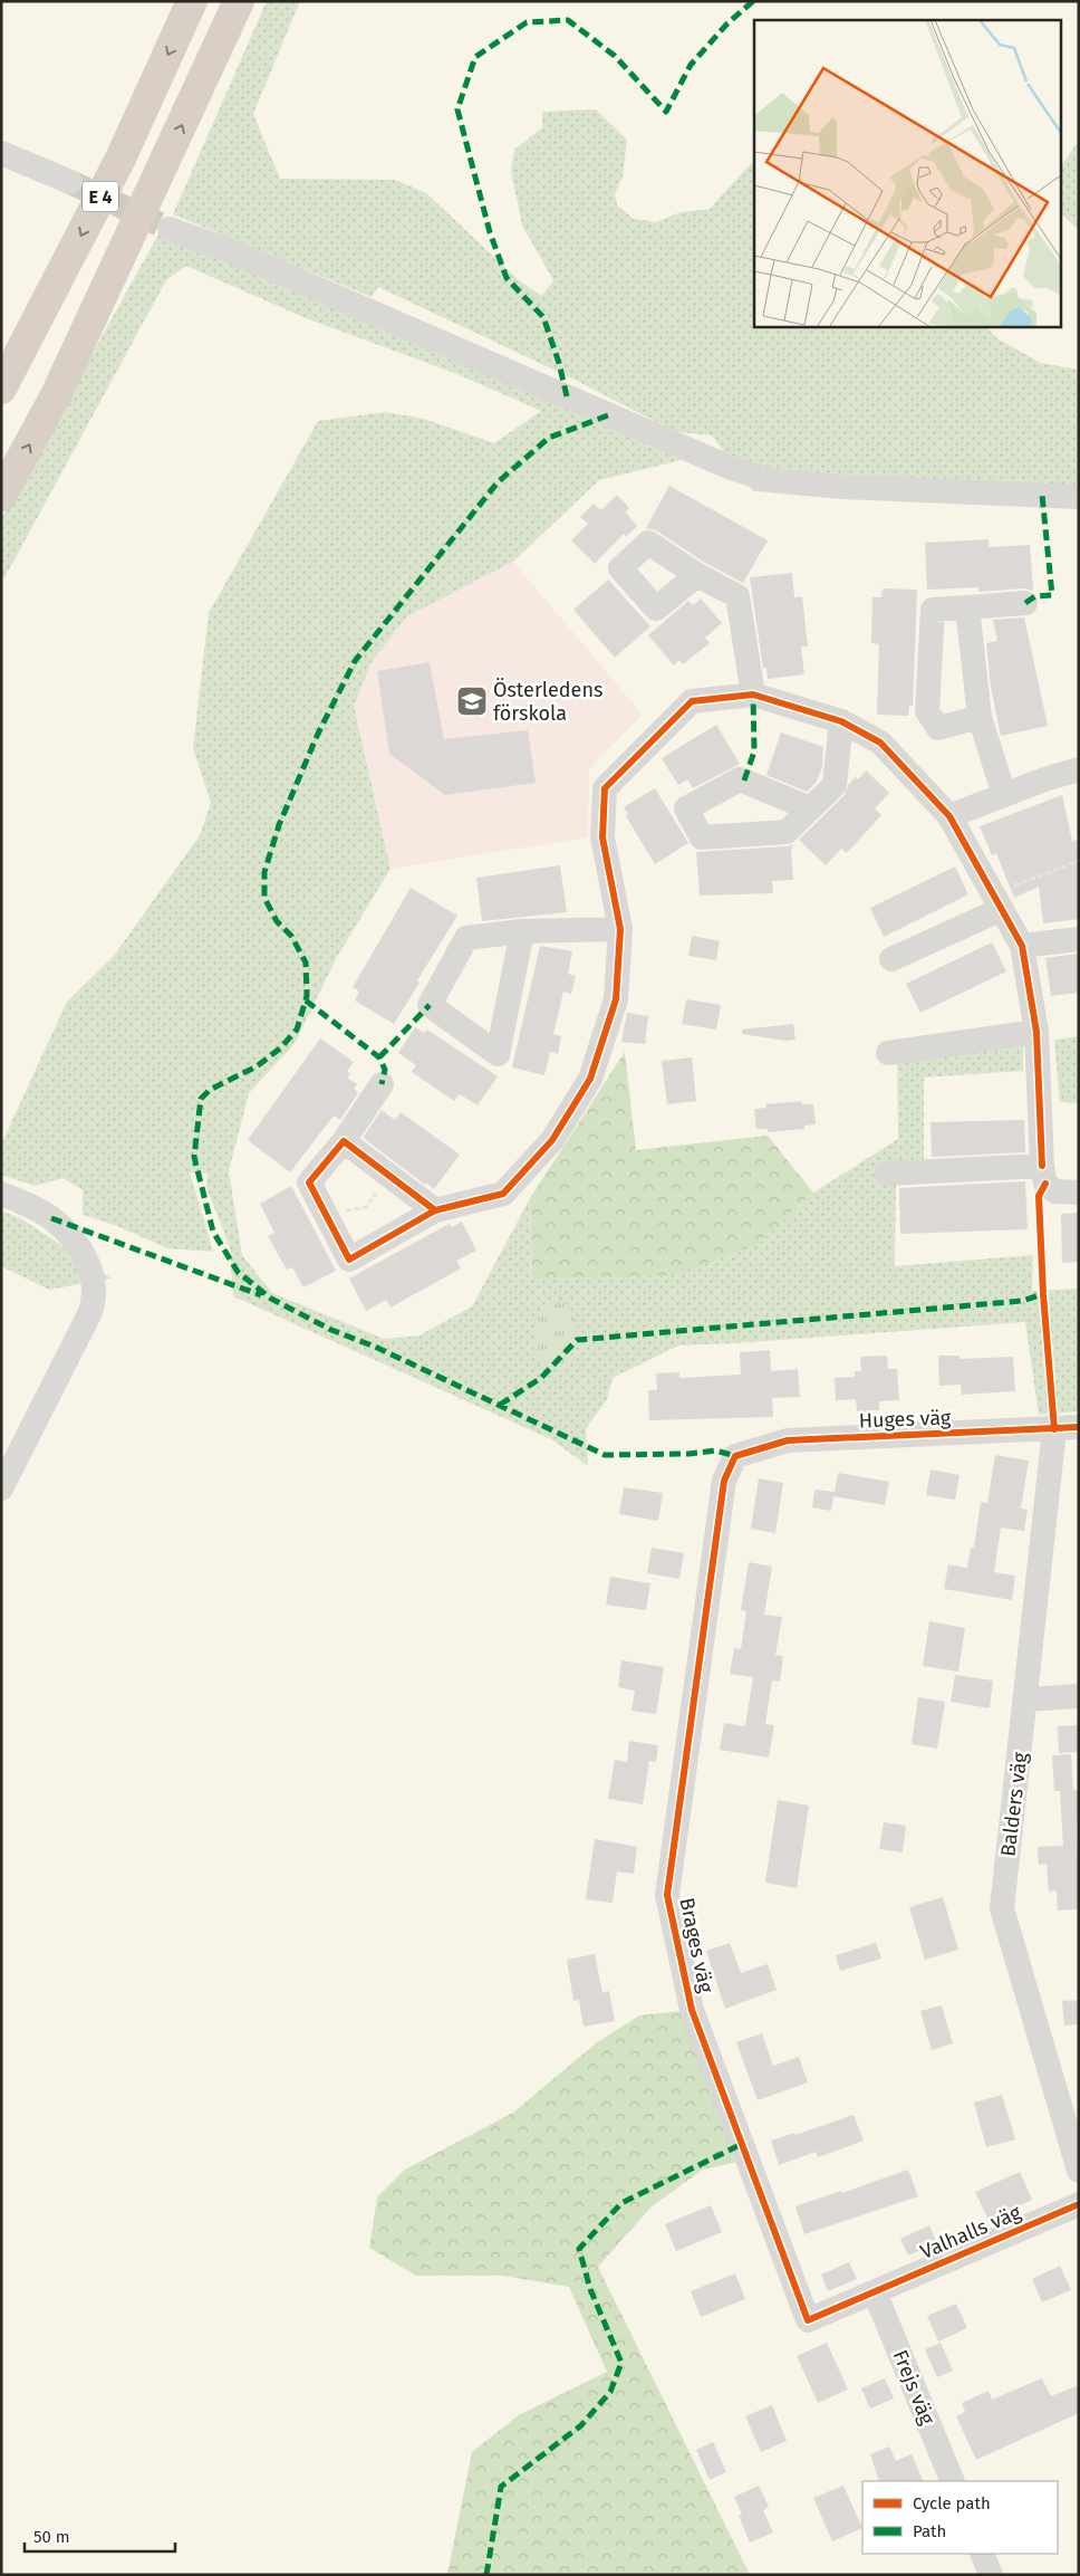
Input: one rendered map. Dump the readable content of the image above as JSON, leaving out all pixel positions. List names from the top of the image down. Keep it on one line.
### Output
{"streets":{"highway":["E 4"],"street":["Huges väg","Balders väg","Brages väg","Valhalls väg","Frejs väg"]},"crossings":[["Huges väg","Balders väg"],["Huges väg","Brages väg"],["Brages väg","Valhalls väg"],["Brages väg","Frejs väg"],["Valhalls väg","Frejs väg"]],"places":{"school or university":["Österledens förskola"]},"legend":["Cycle path","Path"],"scale_bar":"50 m"}
